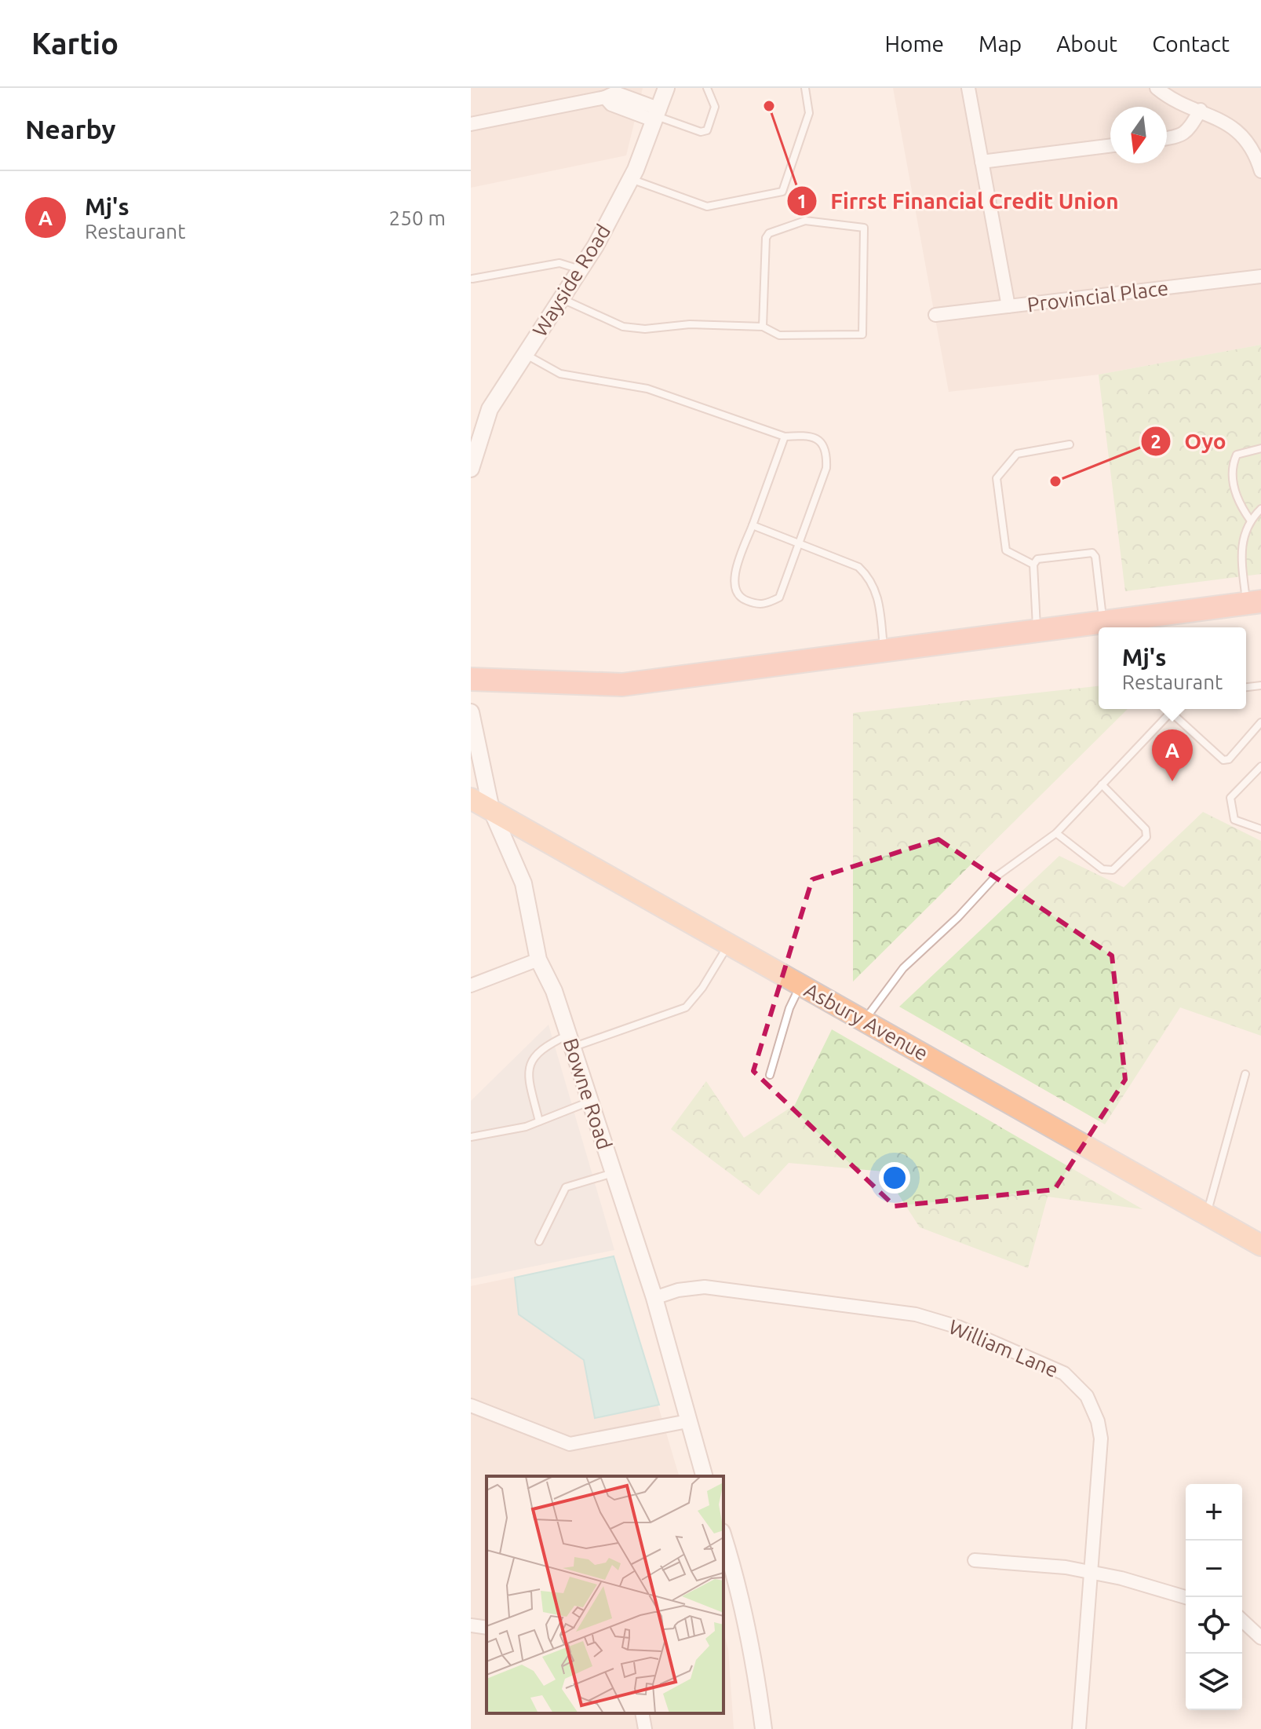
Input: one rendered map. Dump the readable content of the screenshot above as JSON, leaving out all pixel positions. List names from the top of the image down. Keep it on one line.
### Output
{"streets":{"main road":["Asbury Avenue"],"street":["Wayside Road","Provincial Place","Bowne Road","William Lane"]},"crossings":[["Asbury Avenue","Bowne Road"],["Bowne Road","William Lane"]],"places":["Firrst Financial Credit Union","Oyo"],"north":"bottom","page":{"header":"Kartio","nav":["Home","Map","About","Contact"],"heading":"Nearby","list":[{"mark":"A","name":"Mj's","note":"Restaurant","value":"250 m"}],"popup":["Mj's","Restaurant"],"pins":"A","map_buttons":["+","−"]}}
